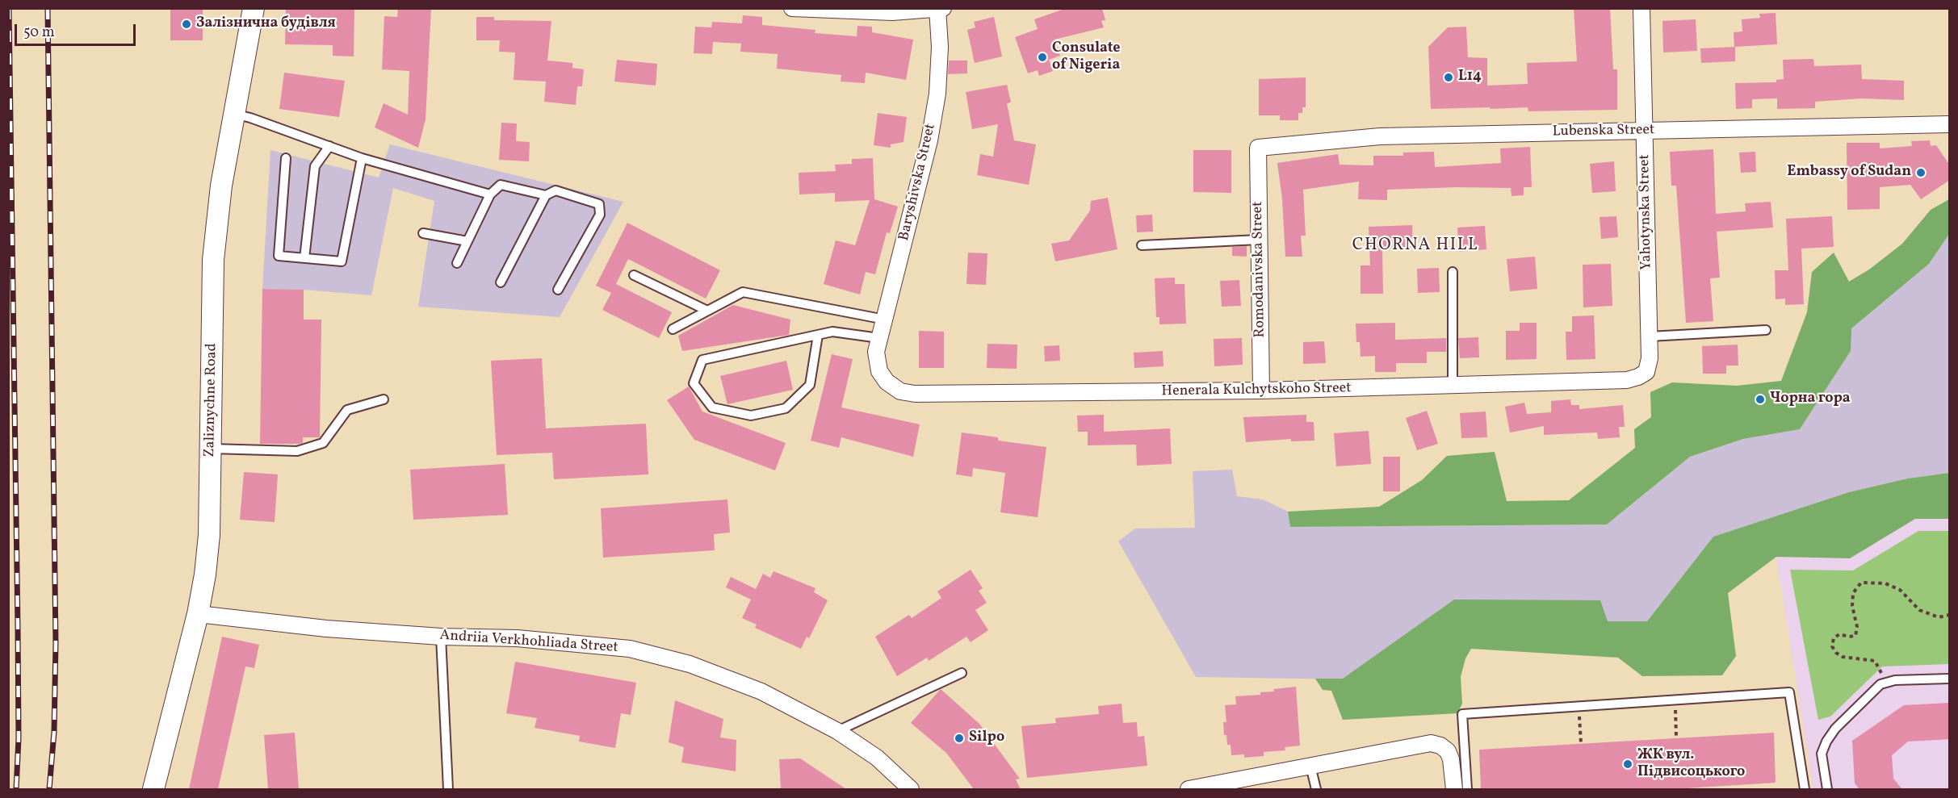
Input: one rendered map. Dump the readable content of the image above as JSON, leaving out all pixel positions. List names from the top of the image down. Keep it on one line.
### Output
{"streets":{"street":["Lubenska Street","Baryshivska Street","Yahotynska Street","Romodanivska Street","Henerala Kulchytskoho Street","Zaliznychne Road","Andriia Verkhohliada Street"]},"crossings":[["Lubenska Street","Yahotynska Street"],["Lubenska Street","Romodanivska Street"],["Baryshivska Street","Henerala Kulchytskoho Street"],["Yahotynska Street","Henerala Kulchytskoho Street"],["Romodanivska Street","Henerala Kulchytskoho Street"],["Zaliznychne Road","Andriia Verkhohliada Street"]],"districts":["CHORNA HILL"],"places":["Залізнична будівля","Consulate of Nigeria","L14","Embassy of Sudan","Чорна гора","Silpo","ЖК вул. Підвисоцького"],"scale_bar":"50 m"}
